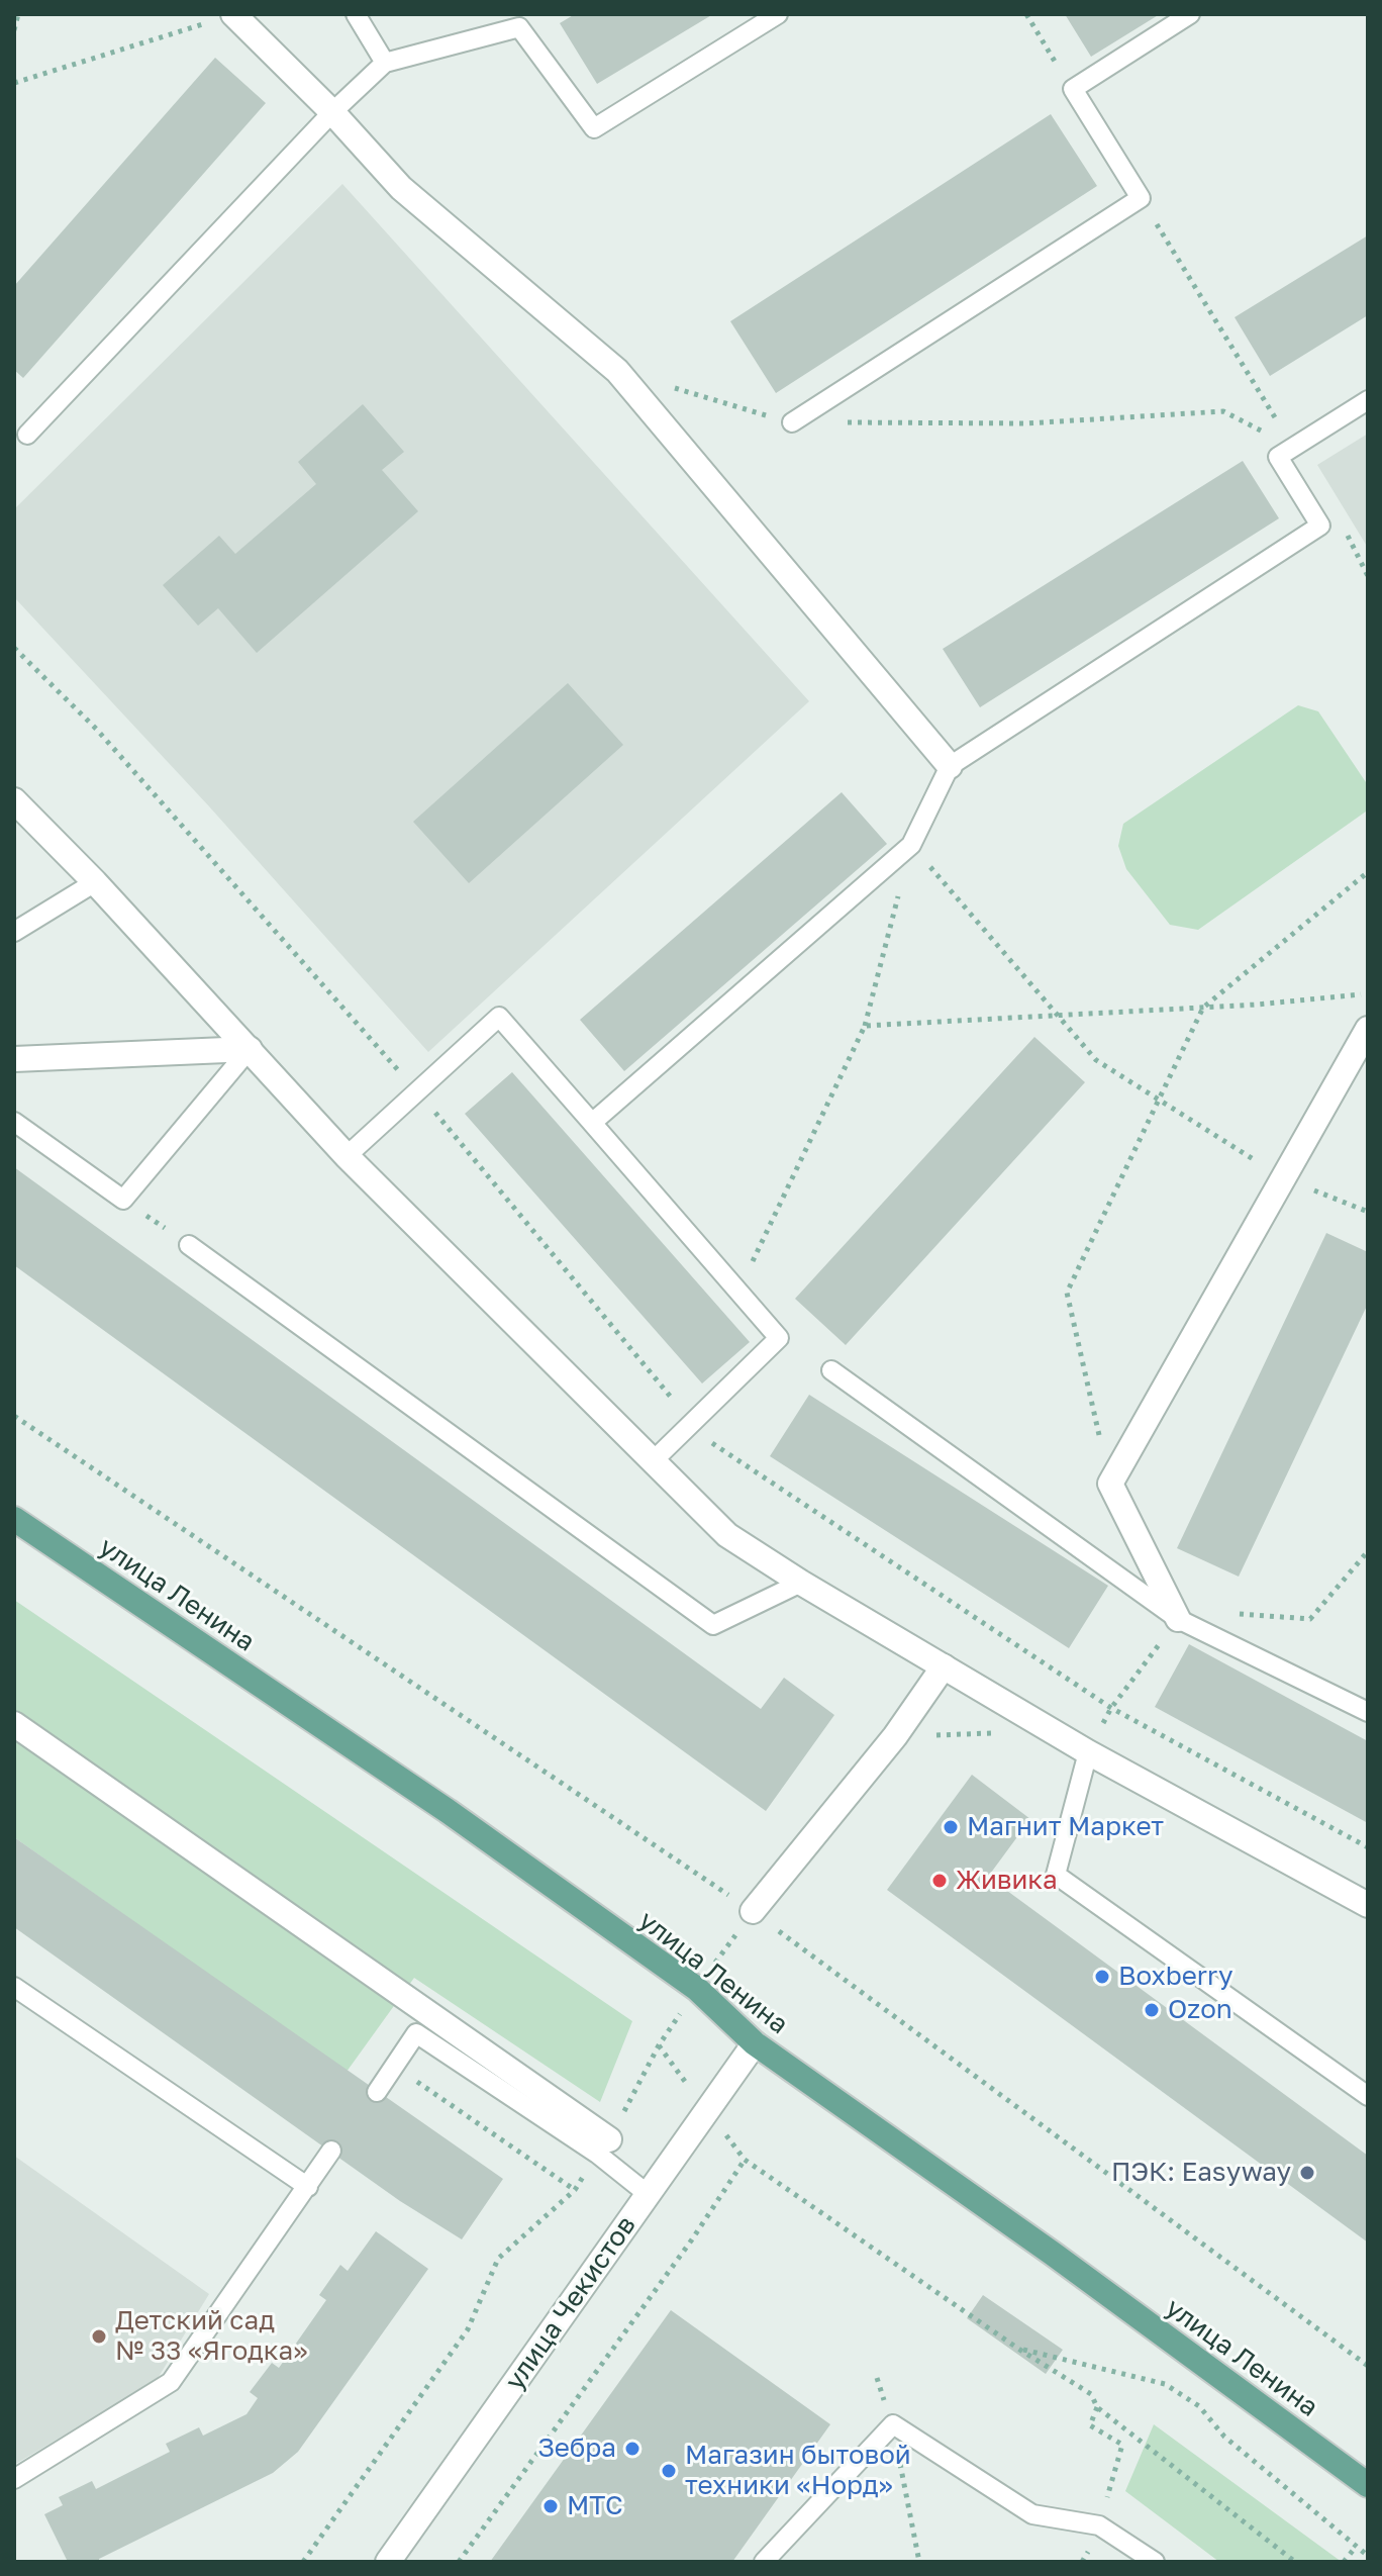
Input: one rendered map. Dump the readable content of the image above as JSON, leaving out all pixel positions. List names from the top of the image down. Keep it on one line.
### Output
{"streets":{"main road":["улица Ленина"],"street":["улица Чекистов"]},"crossings":[["улица Ленина","улица Чекистов"]],"places":["Магнит Маркет","Живика","Boxberry","Ozon","ПЭК: Easyway","Детский сад № 33 «Ягодка»","Зебра","Магазин бытовой техники «Норд»","МТС"]}
